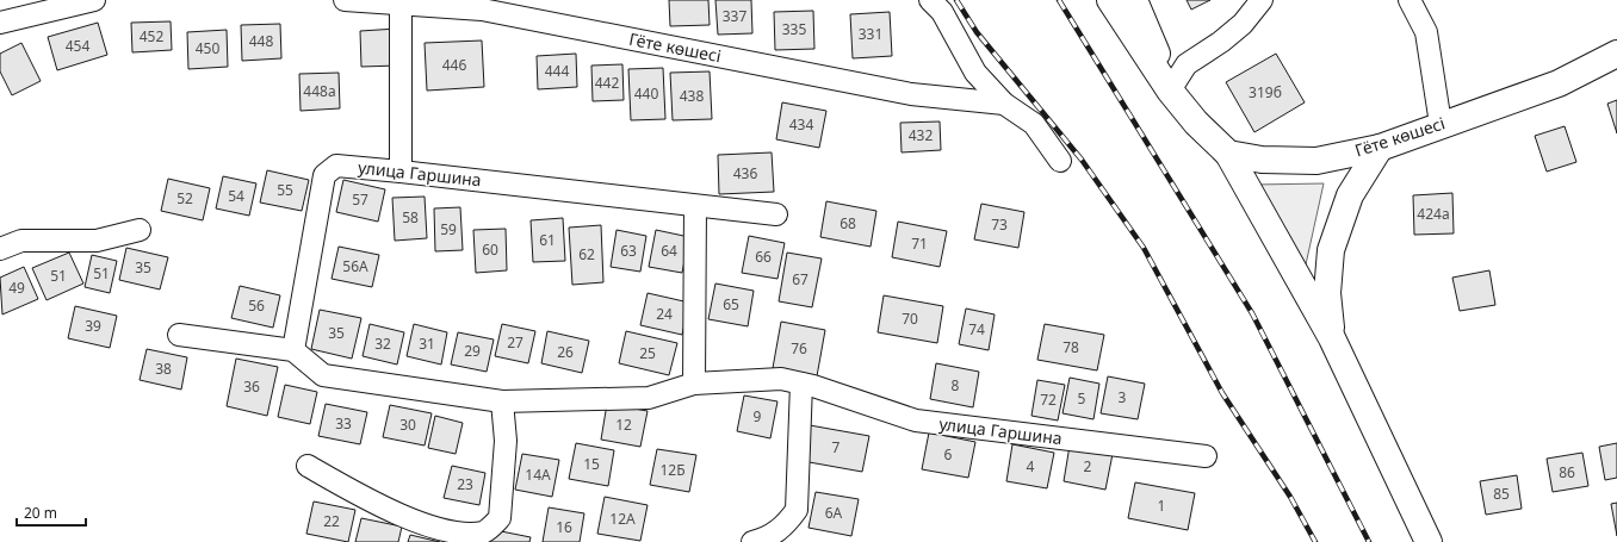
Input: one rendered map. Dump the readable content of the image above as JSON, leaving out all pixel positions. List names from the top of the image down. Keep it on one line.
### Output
{"streets":{"main road":["Гёте көшесі"],"street":["улица Гаршина"]},"house_numbers":["337","335","331","452","448","454","450","446","444","442","448а","319б","440","438","434","432","436","55","54","52","57","424а","58","68","73","59","61","71","60","63","64","62","66","56А","35","51","51","67","49","65","56","24","70","39","74","35","27","32","31","78","76","29","26","25","38","8","36","3","5","72","9","33","30","12","7","6","15","4","2","12Б","86","14А","23","85","1","6А","12А","22","16"],"scale_bar":"20 m"}
